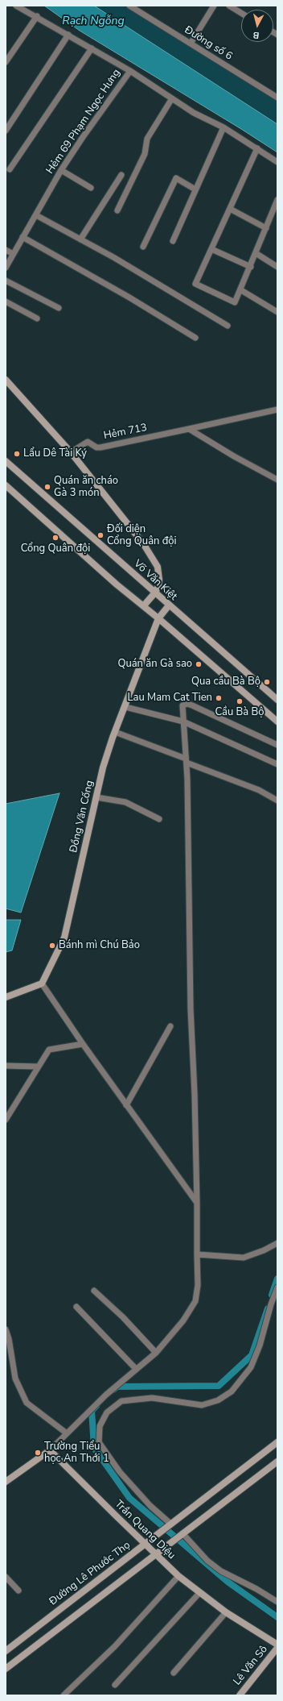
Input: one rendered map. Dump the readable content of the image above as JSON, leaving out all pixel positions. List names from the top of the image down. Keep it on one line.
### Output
{"streets":{"street":["Đường số 6","Hẻm 69 Phạm Ngọc Hưng","Hẻm 713","Võ Văn Kiệt","Đồng Văn Cống","Trần Quang Diệu","Đường Lê Phước Thọ","Lê Văn Sô"]},"crossings":[["Võ Văn Kiệt","Đồng Văn Cống"],["Trần Quang Diệu","Đường Lê Phước Thọ"]],"water":["Rạch Ngỗng"],"places":["Lẩu Dê Tài Ký","Quán ăn cháo Gà 3 món","Đối diện Cổng Quân đội","Cổng Quân đội","Quán ăn Gà sao","Qua cầu Bà Bộ","Lau Mam Cat Tien","Cầu Bà Bộ","Bánh mì Chú Bảo","Trường Tiểu học An Thới 1"],"north":"bottom"}
